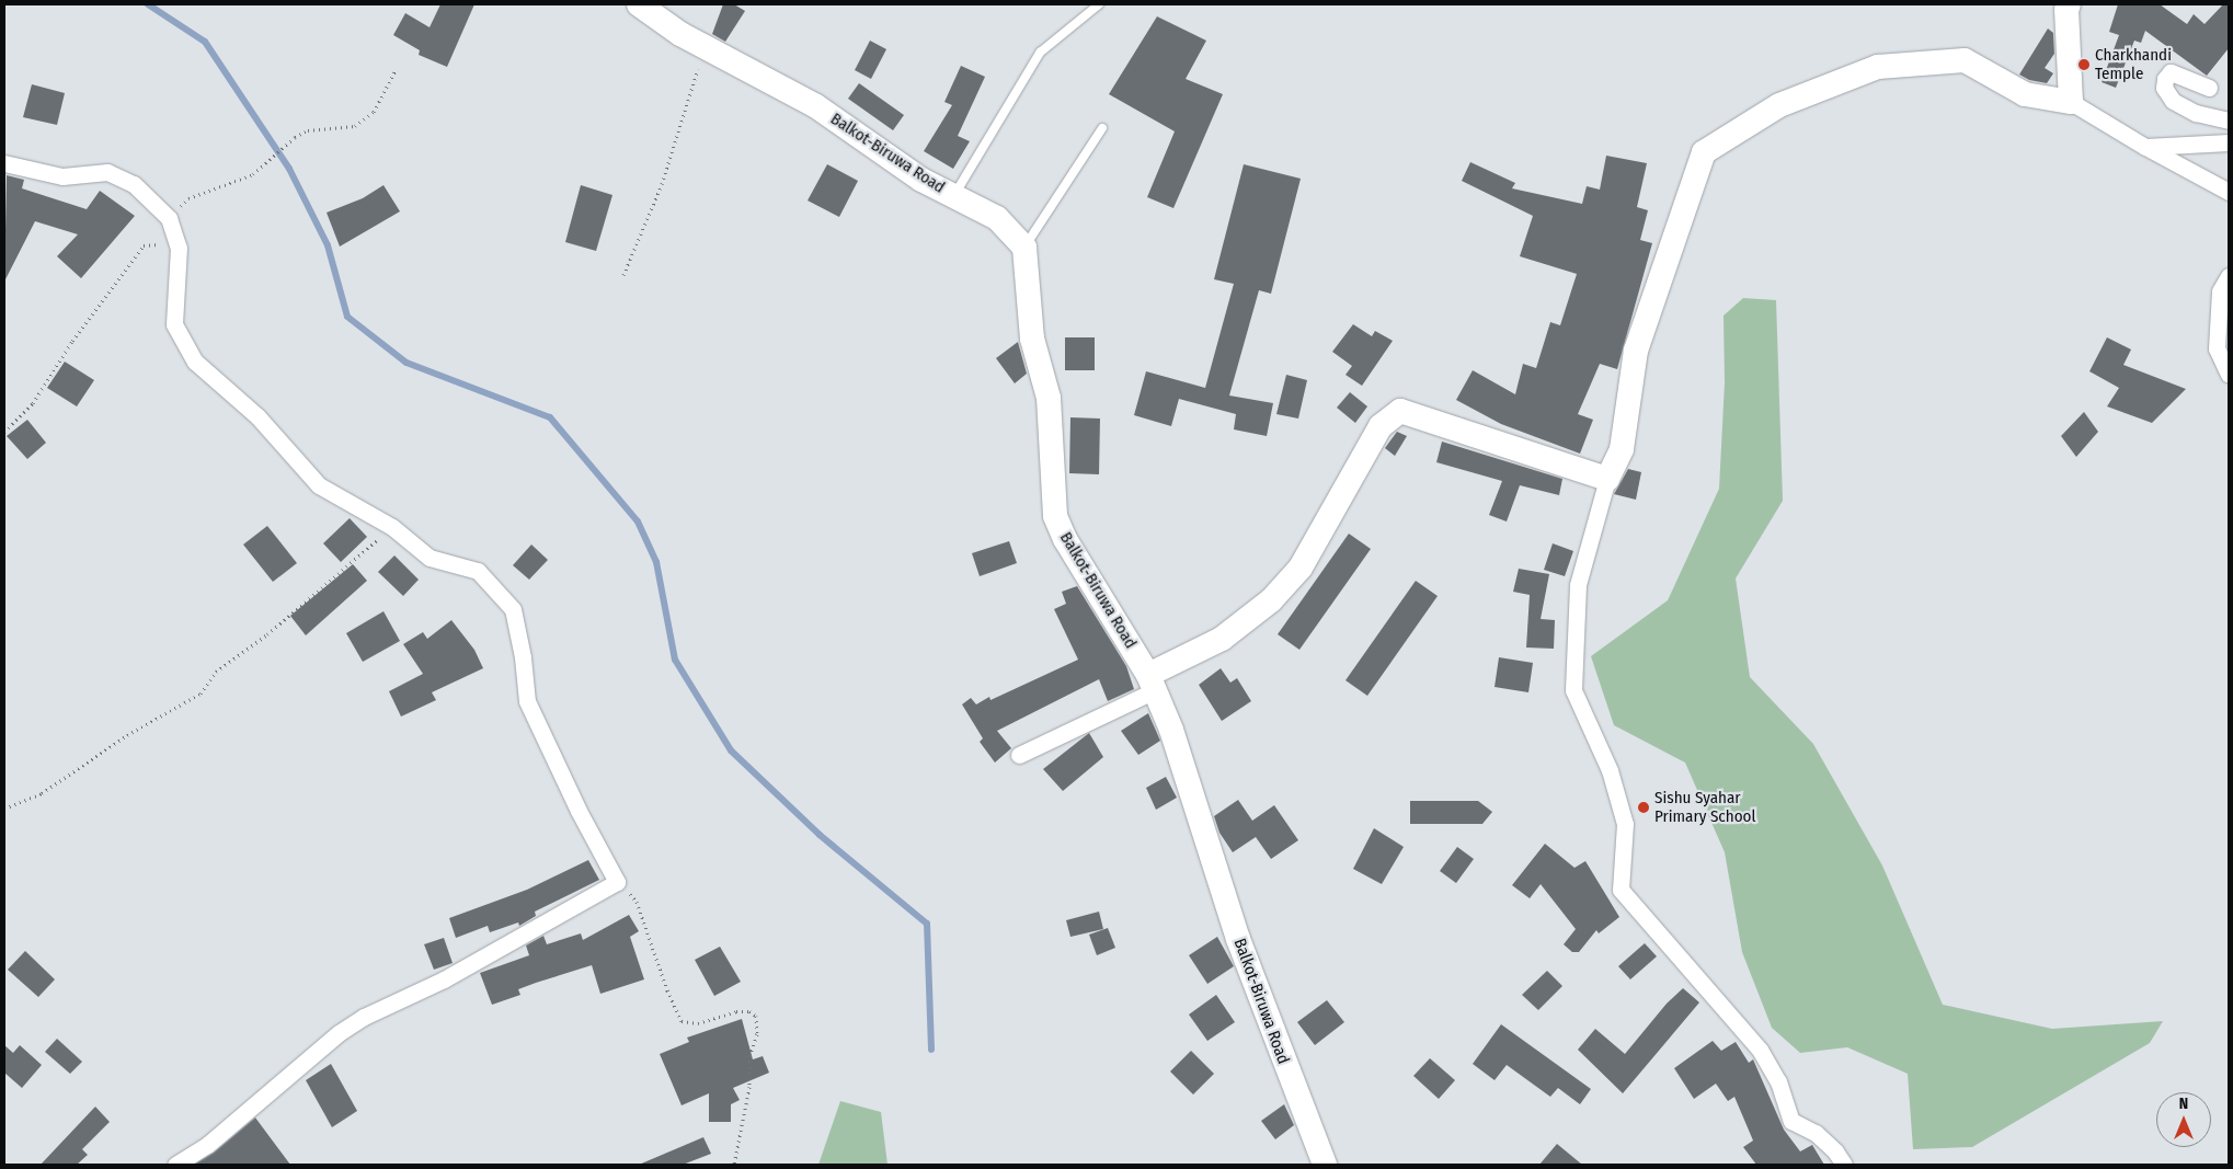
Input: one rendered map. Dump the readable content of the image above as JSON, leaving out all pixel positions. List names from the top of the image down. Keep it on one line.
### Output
{"streets":{"street":["Balkot-Biruwa Road"]},"places":["Charkhandi Temple","Sishu Syahar Primary School"],"north":"top"}
